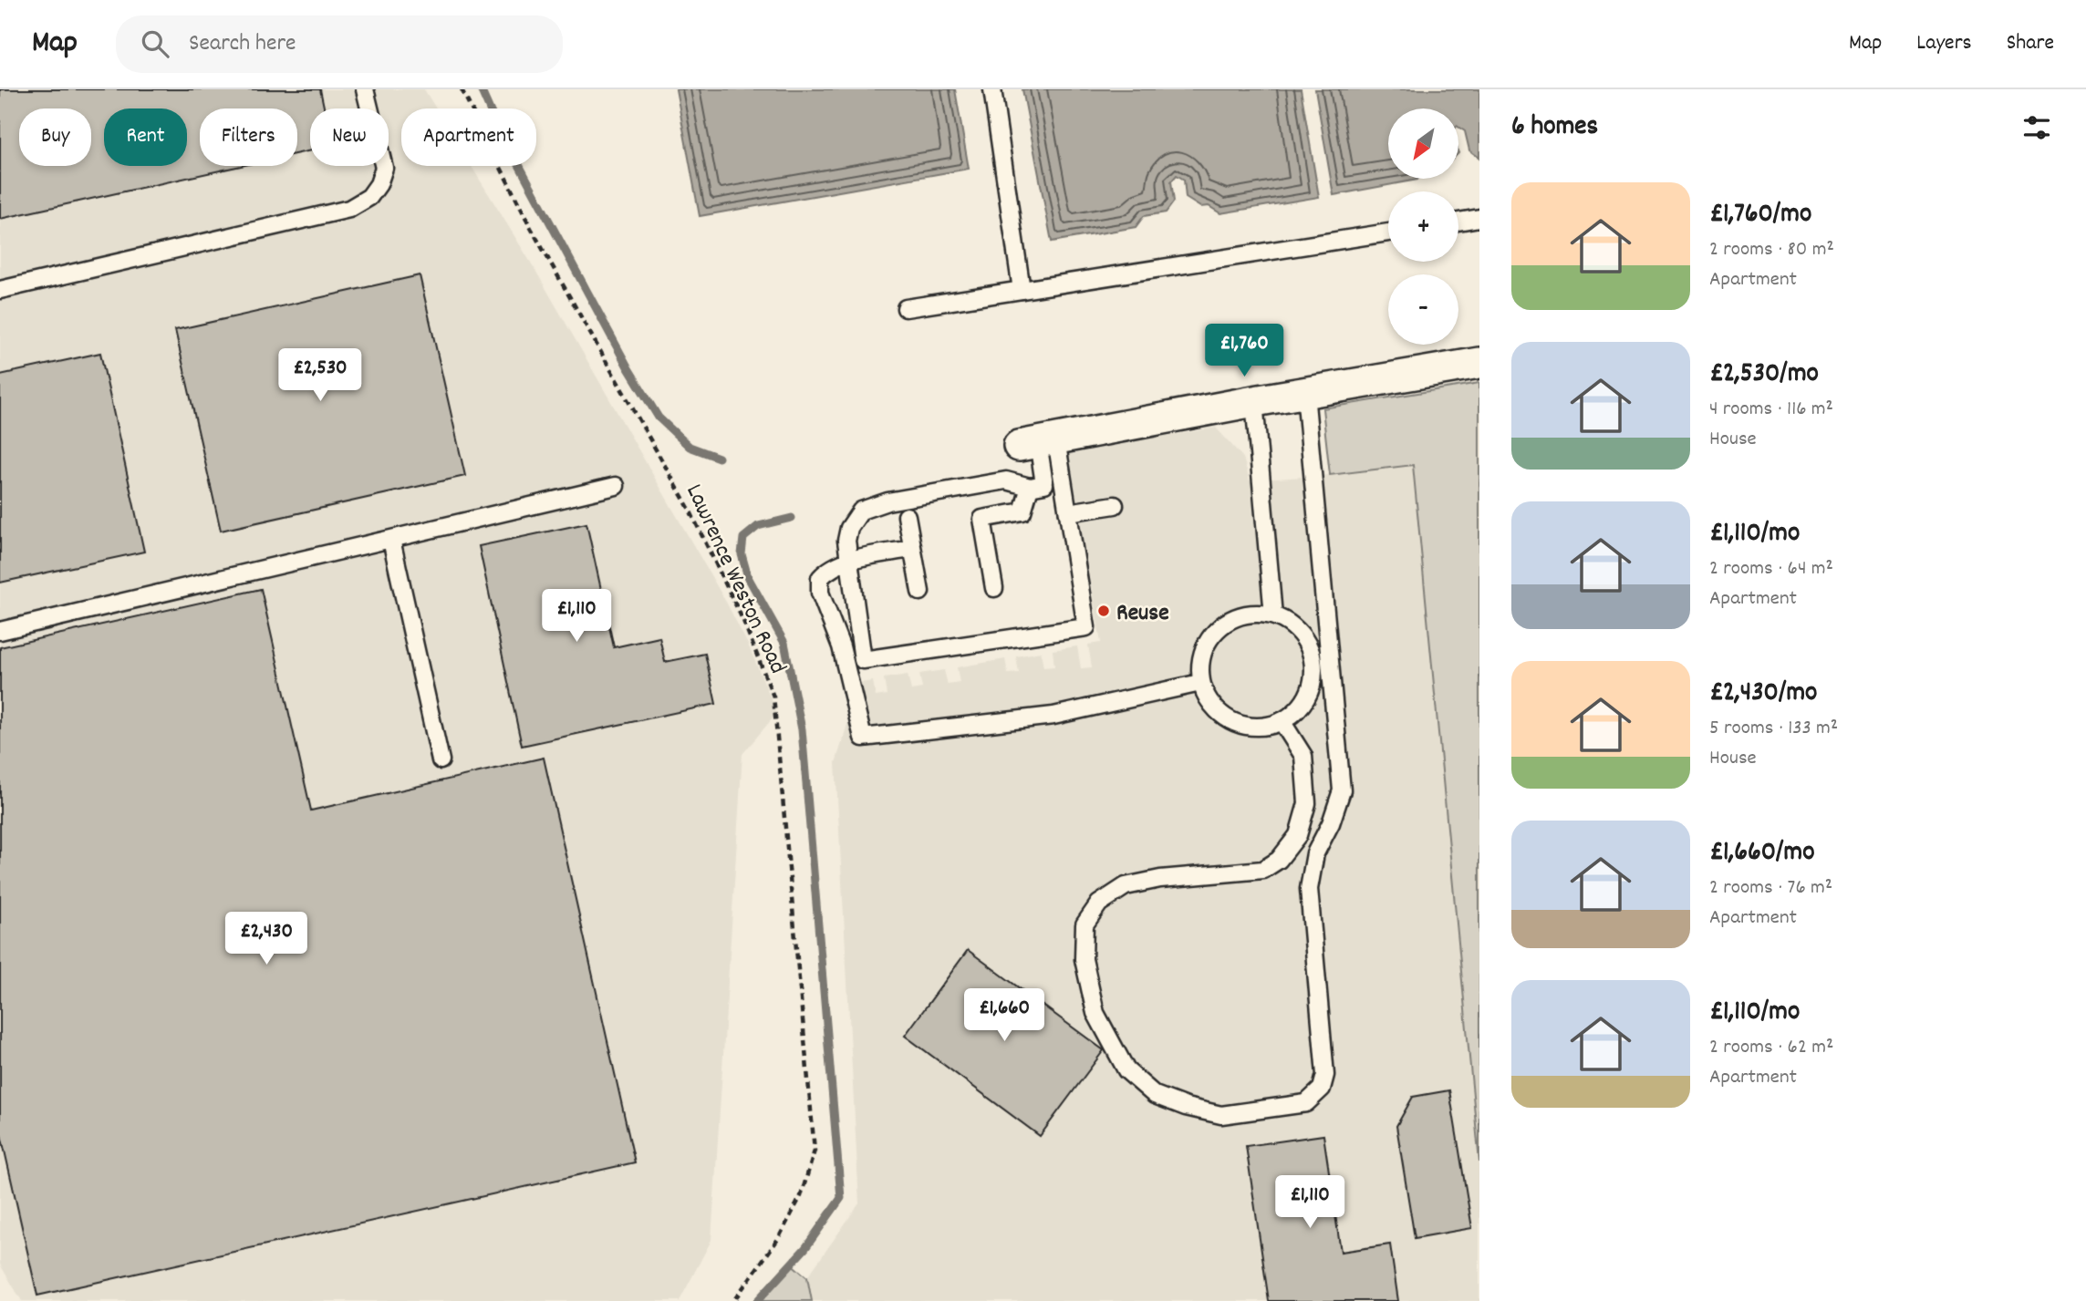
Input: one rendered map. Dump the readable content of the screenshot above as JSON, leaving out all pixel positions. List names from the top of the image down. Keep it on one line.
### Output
{"streets":{"path":["Lawrence Weston Road"]},"places":["Reuse"],"north":"bottom left","page":{"header":"Map","search":"Search here","nav":["Map","Layers","Share"],"heading":"6 homes","map_buttons":["+","−"],"chip":["Buy","Rent","Filters","New","Apartment"],"list":[{"name":"£1,760/mo","note":"2 rooms · 80 m² · Apartment"},{"name":"£2,530/mo","note":"4 rooms · 116 m² · House"},{"name":"£1,110/mo","note":"2 rooms · 64 m² · Apartment"},{"name":"£2,430/mo","note":"5 rooms · 133 m² · House"},{"name":"£1,660/mo","note":"2 rooms · 76 m² · Apartment"},{"name":"£1,110/mo","note":"2 rooms · 62 m² · Apartment"}],"price":["£1,760","£2,530","£1,110","£2,430","£1,660","£1,110"]}}
